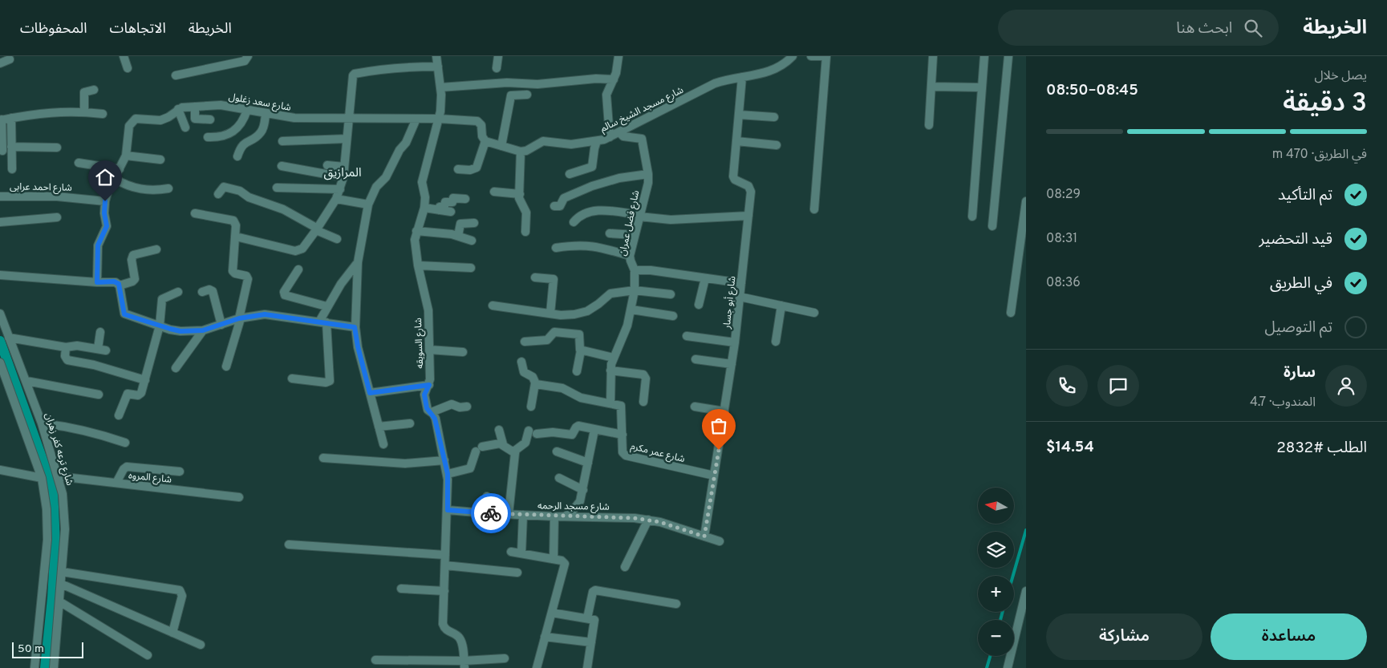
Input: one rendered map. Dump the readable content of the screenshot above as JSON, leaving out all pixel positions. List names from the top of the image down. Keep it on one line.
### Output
{"streets":{"street":["شارع سعد زغلول","شارع مسجد الشيخ سالم","شارع احمد عرابى","شارع فضل عمران","شارع أبو جسار","شارع السويقه","شارع ترعه كفر زهران","شارع عمر مكرم","شارع المروه","شارع مسجد الرحمه"]},"crossings":[["شارع سعد زغلول","شارع احمد عرابى"],["شارع سعد زغلول","شارع السويقه"],["شارع مسجد الشيخ سالم","شارع فضل عمران"],["شارع مسجد الشيخ سالم","شارع أبو جسار"],["شارع أبو جسار","شارع عمر مكرم"],["شارع أبو جسار","شارع مسجد الرحمه"],["شارع السويقه","شارع مسجد الرحمه"],["شارع ترعه كفر زهران","شارع المروه"]],"districts":["المرازيق"],"scale_bar":"50 m","north":"left","page":{"header":"الخريطة","search":"ابحث هنا","nav":["الخريطة","الاتجاهات","المحفوظات"],"heading":["3 دقيقة","يصل خلال","08:45–08:50"],"panel":["سارة","المندوب · 4.7","الطلب #2832","$14.54"],"bar":"في الطريق · 470 m","list":[["تم التأكيد","08:29"],["قيد التحضير","08:31"],["في الطريق","08:36"],"تم التوصيل"],"map_buttons":["+","−"],"buttons":["مساعدة","مشاركة"],"scale":"50 m"}}
